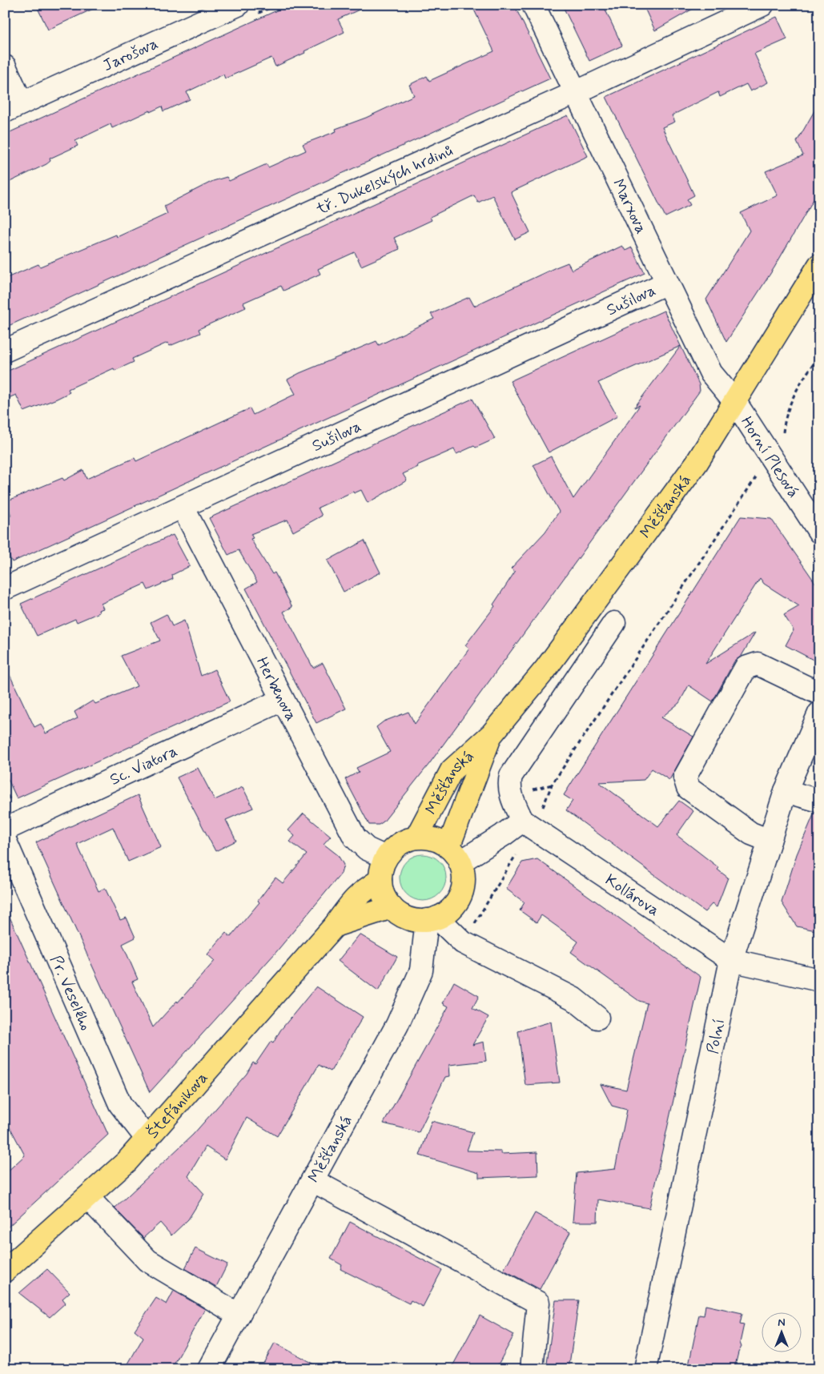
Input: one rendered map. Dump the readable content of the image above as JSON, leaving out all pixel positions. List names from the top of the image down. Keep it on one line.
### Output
{"streets":{"main road":["Měšťanská","Štefánikova"],"street":["Jarošova","tř. Dukelských hrdinů","Marxova","Sušilova","Horní Plesová","Herbenova","Sc. Viatora","Kollárova","Pr. Veselého","Polní"]},"crossings":[["tř. Dukelských hrdinů","Marxova"],["Marxova","Sušilova"],["Marxova","Horní Plesová"],["Marxova","Měšťanská"],["Sušilova","Herbenova"],["Horní Plesová","Měšťanská"],["Měšťanská","Herbenova"],["Měšťanská","Štefánikova"],["Herbenova","Sc. Viatora"],["Herbenova","Štefánikova"],["Kollárova","Polní"],["Pr. Veselého","Štefánikova"]],"north":"top"}
